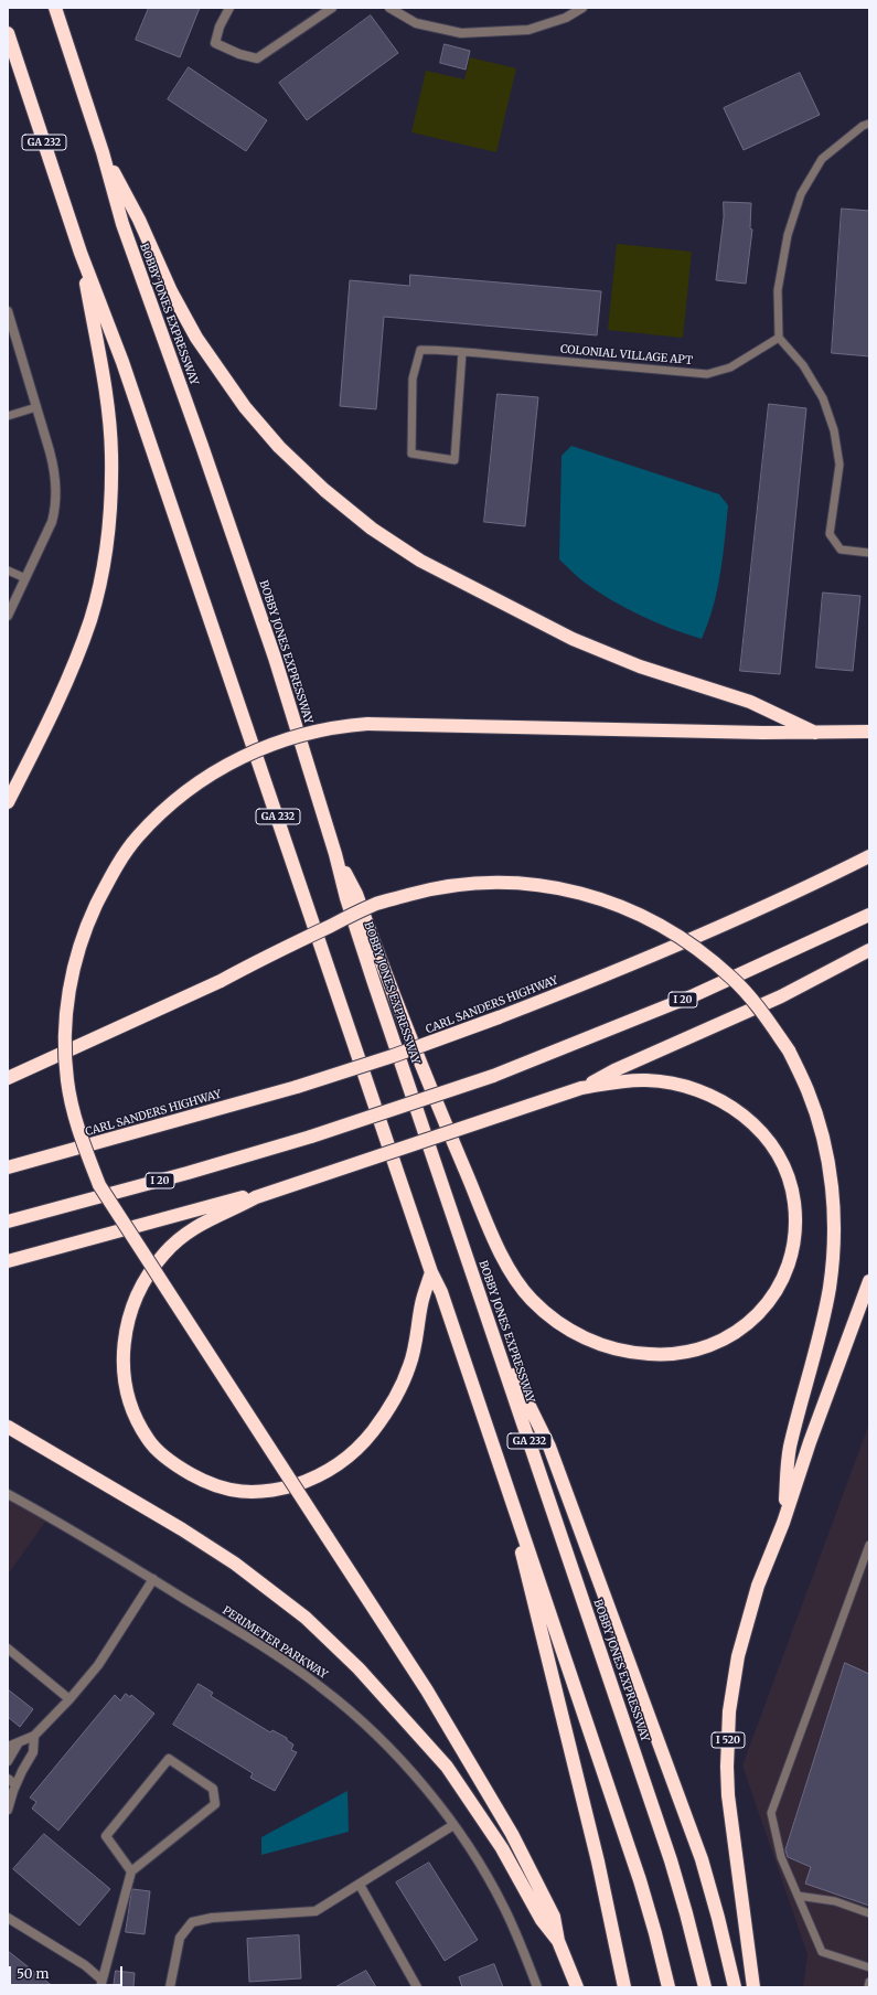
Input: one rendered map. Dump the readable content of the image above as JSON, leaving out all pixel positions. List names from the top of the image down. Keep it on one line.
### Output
{"streets":{"highway":["GA 232","BOBBY JONES EXPRESSWAY","I 20","CARL SANDERS HIGHWAY","I 520"],"street":["PERIMETER PARKWAY"],"lane":["COLONIAL VILLAGE APT"]},"scale_bar":"50 m"}
